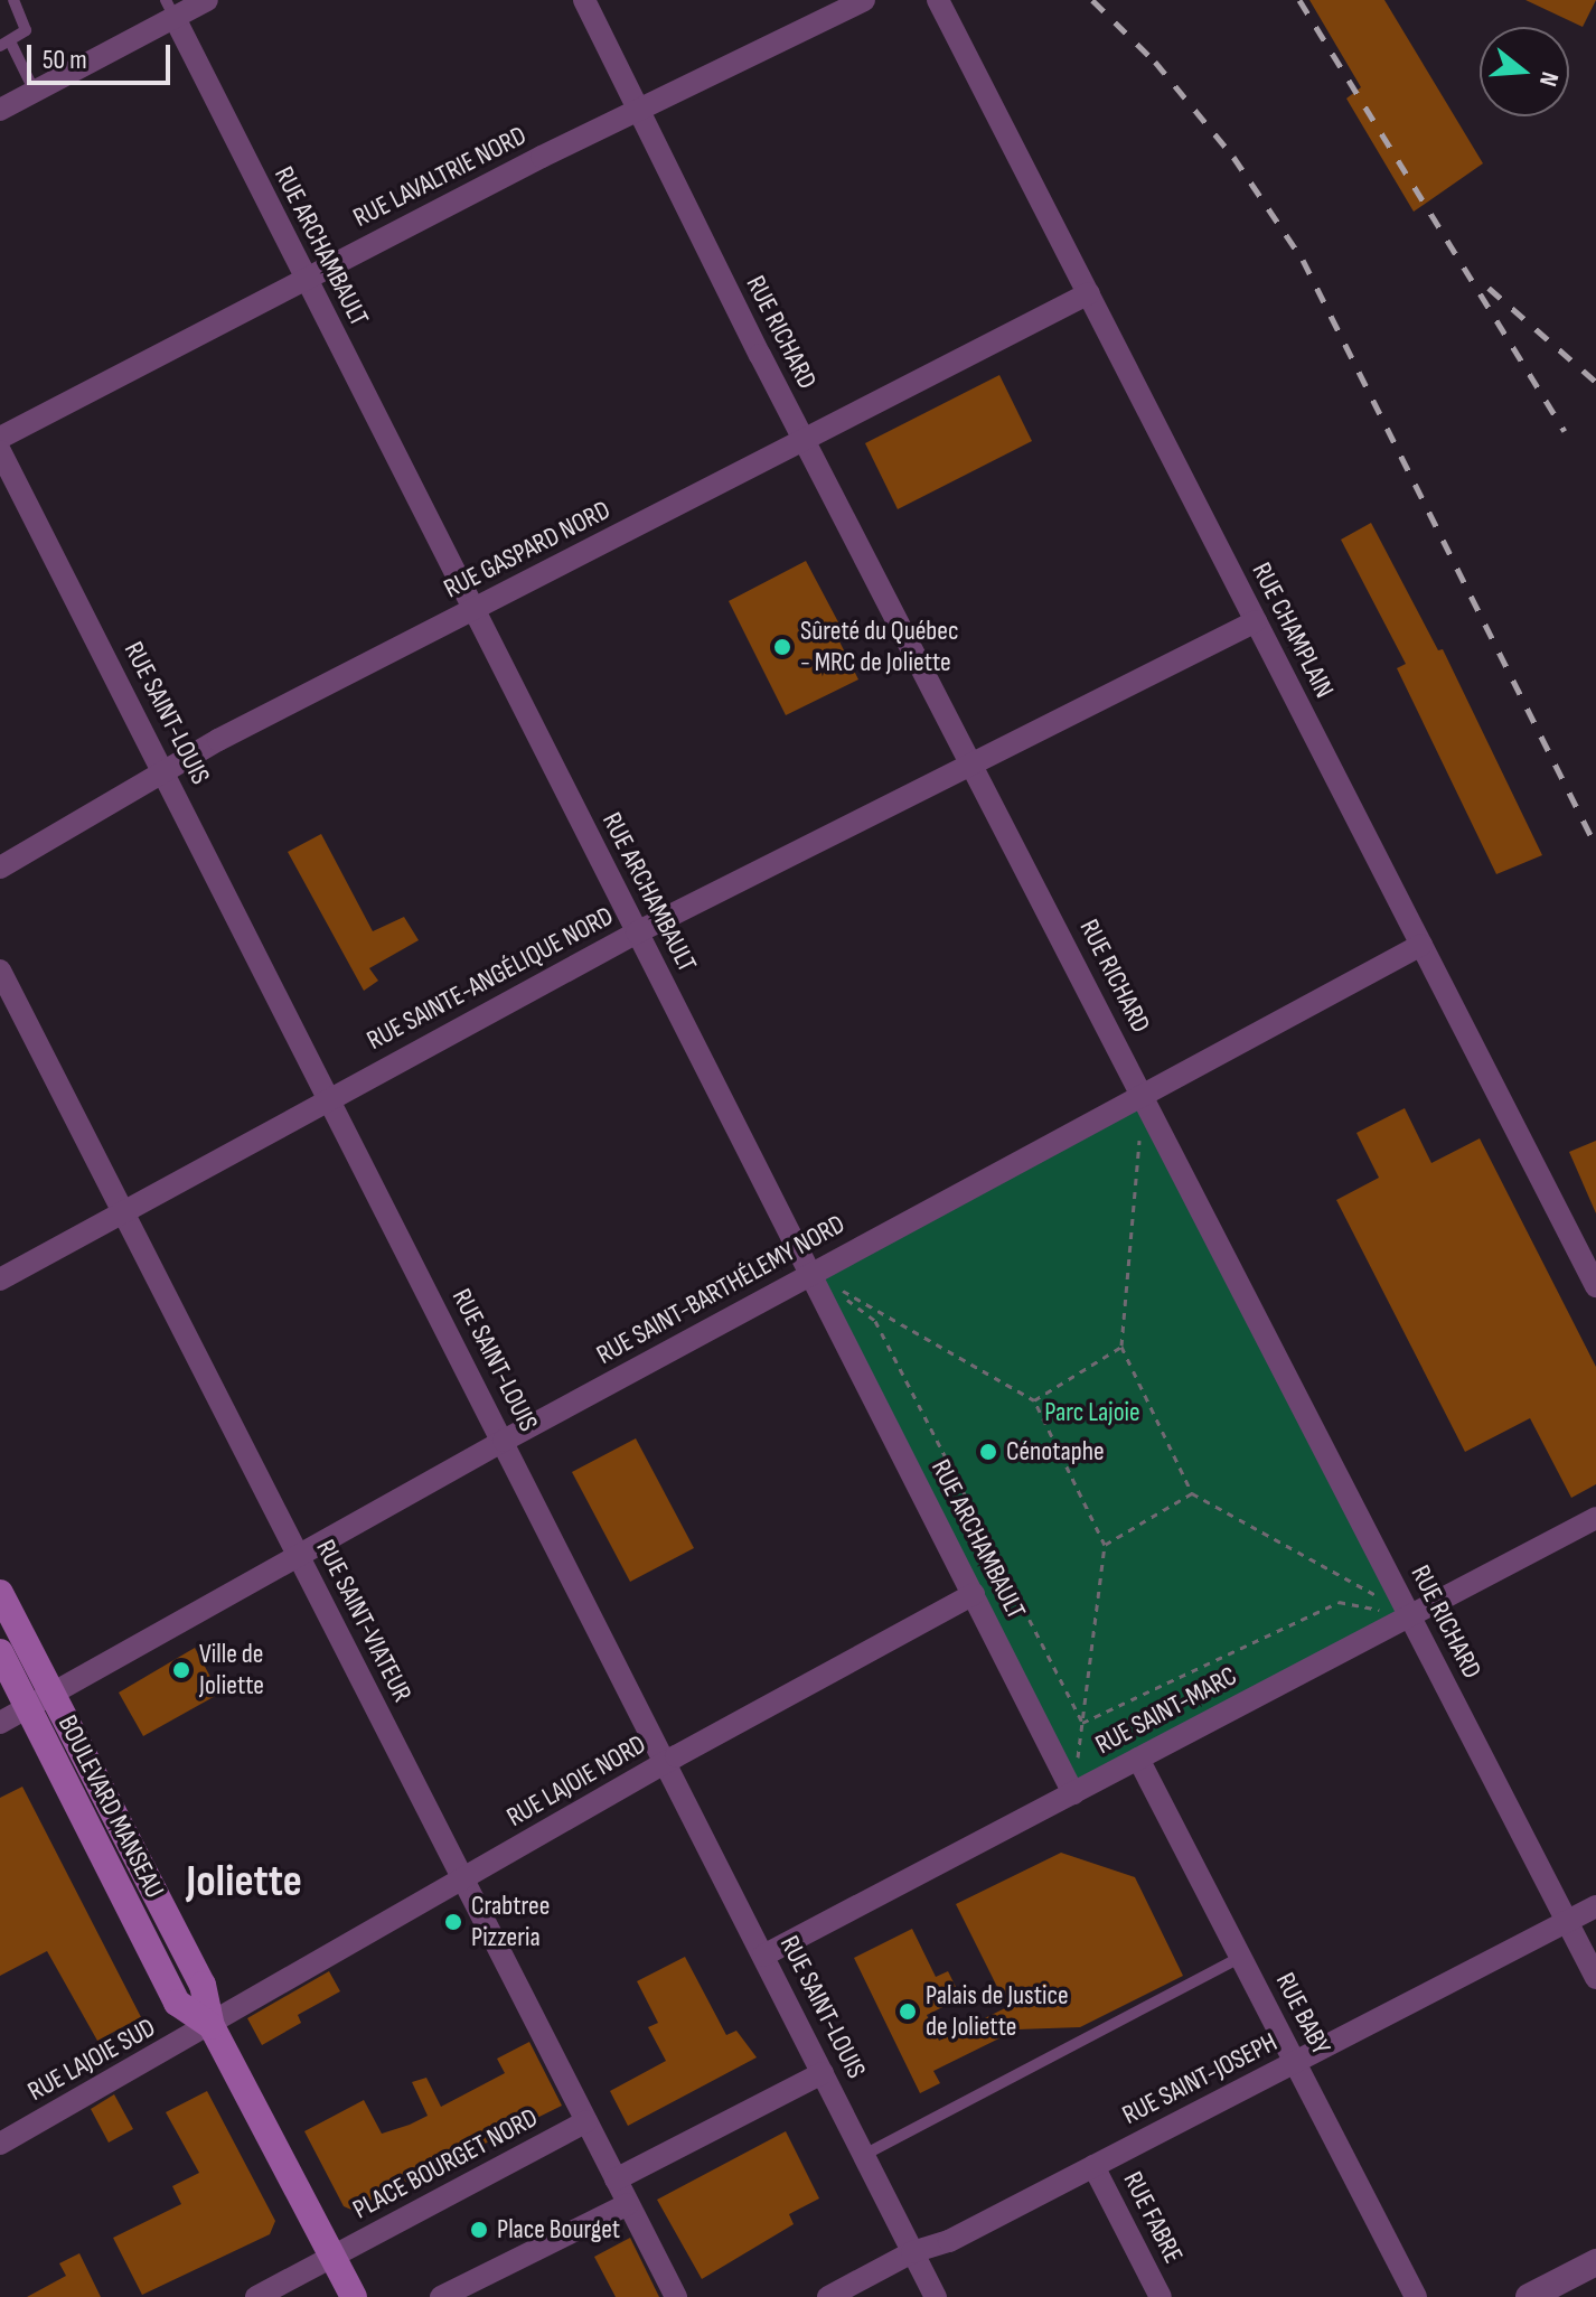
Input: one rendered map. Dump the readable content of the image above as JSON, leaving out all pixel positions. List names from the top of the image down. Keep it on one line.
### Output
{"streets":{"main road":["BOULEVARD MANSEAU"],"street":["RUE LAVALTRIE NORD","RUE ARCHAMBAULT","RUE RICHARD","RUE GASPARD NORD","RUE CHAMPLAIN","RUE SAINT-LOUIS","RUE SAINTE-ANGÉLIQUE NORD","RUE SAINT-BARTHÉLEMY NORD","RUE SAINT-VIATEUR","RUE SAINT-MARC","RUE LAJOIE NORD","RUE BABY","RUE LAJOIE SUD","RUE SAINT-JOSEPH","PLACE BOURGET NORD","RUE FABRE"]},"crossings":[["RUE LAVALTRIE NORD","RUE ARCHAMBAULT"],["RUE LAVALTRIE NORD","RUE RICHARD"],["RUE ARCHAMBAULT","RUE GASPARD NORD"],["RUE ARCHAMBAULT","RUE SAINTE-ANGÉLIQUE NORD"],["RUE ARCHAMBAULT","RUE SAINT-BARTHÉLEMY NORD"],["RUE ARCHAMBAULT","RUE SAINT-MARC"],["RUE ARCHAMBAULT","RUE LAJOIE NORD"],["RUE RICHARD","RUE GASPARD NORD"],["RUE RICHARD","RUE SAINTE-ANGÉLIQUE NORD"],["RUE RICHARD","RUE SAINT-BARTHÉLEMY NORD"],["RUE RICHARD","RUE SAINT-MARC"],["RUE RICHARD","RUE SAINT-JOSEPH"],["RUE GASPARD NORD","RUE CHAMPLAIN"],["RUE GASPARD NORD","RUE SAINT-LOUIS"],["RUE CHAMPLAIN","RUE SAINTE-ANGÉLIQUE NORD"],["RUE CHAMPLAIN","RUE SAINT-BARTHÉLEMY NORD"],["RUE SAINT-LOUIS","RUE SAINTE-ANGÉLIQUE NORD"],["RUE SAINT-LOUIS","RUE SAINT-BARTHÉLEMY NORD"],["RUE SAINT-LOUIS","RUE SAINT-MARC"],["RUE SAINT-LOUIS","RUE LAJOIE NORD"],["RUE SAINT-LOUIS","RUE SAINT-JOSEPH"],["RUE SAINTE-ANGÉLIQUE NORD","RUE SAINT-VIATEUR"],["RUE SAINT-BARTHÉLEMY NORD","RUE SAINT-VIATEUR"],["RUE SAINT-BARTHÉLEMY NORD","BOULEVARD MANSEAU"],["RUE SAINT-VIATEUR","RUE LAJOIE NORD"],["RUE SAINT-VIATEUR","PLACE BOURGET NORD"],["RUE SAINT-MARC","RUE BABY"],["RUE LAJOIE NORD","BOULEVARD MANSEAU"],["RUE LAJOIE NORD","RUE LAJOIE SUD"],["BOULEVARD MANSEAU","RUE LAJOIE SUD"],["BOULEVARD MANSEAU","PLACE BOURGET NORD"],["RUE BABY","RUE SAINT-JOSEPH"],["RUE SAINT-JOSEPH","RUE FABRE"]],"districts":["Joliette"],"parks":["Parc Lajoie"],"places":["Sûreté du Québec - MRC de Joliette","Cénotaphe","Ville de Joliette","Crabtree Pizzeria","Palais de Justice de Joliette","Place Bourget"],"scale_bar":"50 m","north":"right"}
